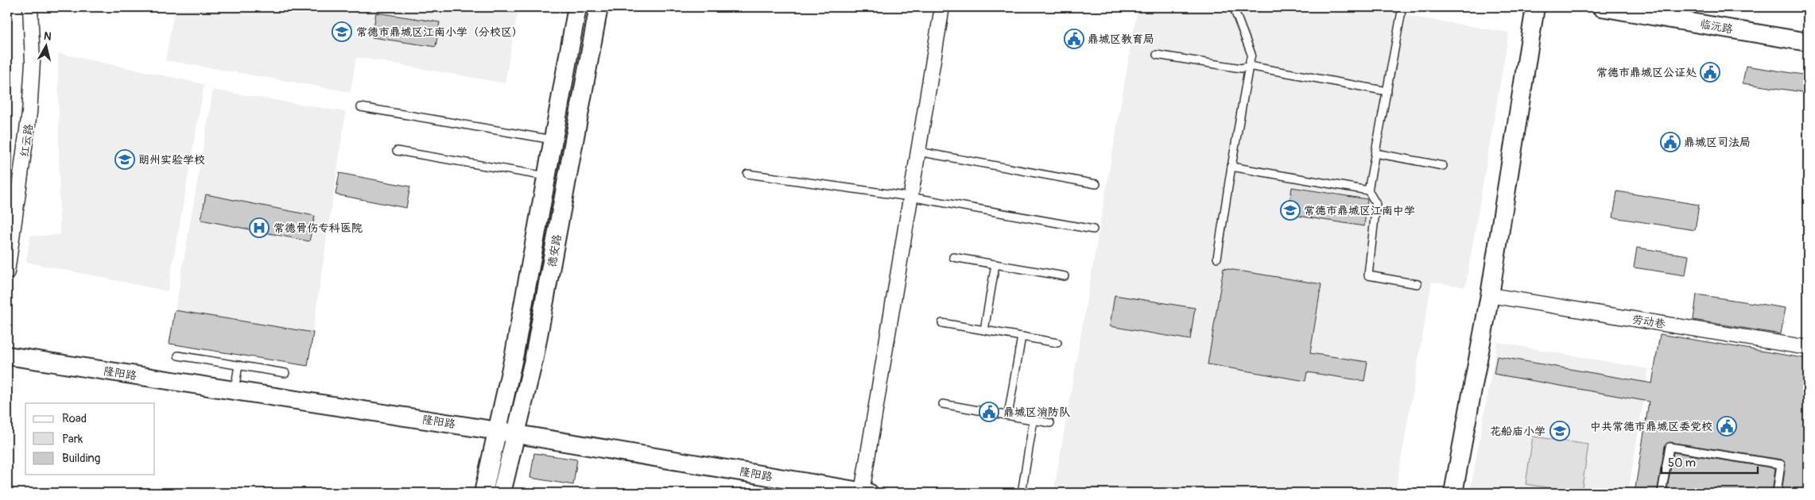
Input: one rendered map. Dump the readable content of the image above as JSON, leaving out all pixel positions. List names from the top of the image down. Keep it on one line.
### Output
{"streets":{"street":["临沅路","红云路","德安路","劳动巷","隆阳路"]},"crossings":[["德安路","隆阳路"]],"places":{"school or university":["常德市鼎城区江南小学（分校区）","朗州实验学校","常德市鼎城区江南中学","花船庙小学"],"public building":["鼎城区教育局","常德市鼎城区公证处","鼎城区司法局","鼎城区消防队","中共常德市鼎城区委党校"],"hospital":["常德骨伤专科医院"]},"legend":["Road","Park","Building"],"scale_bar":"50 m","north":"top"}
